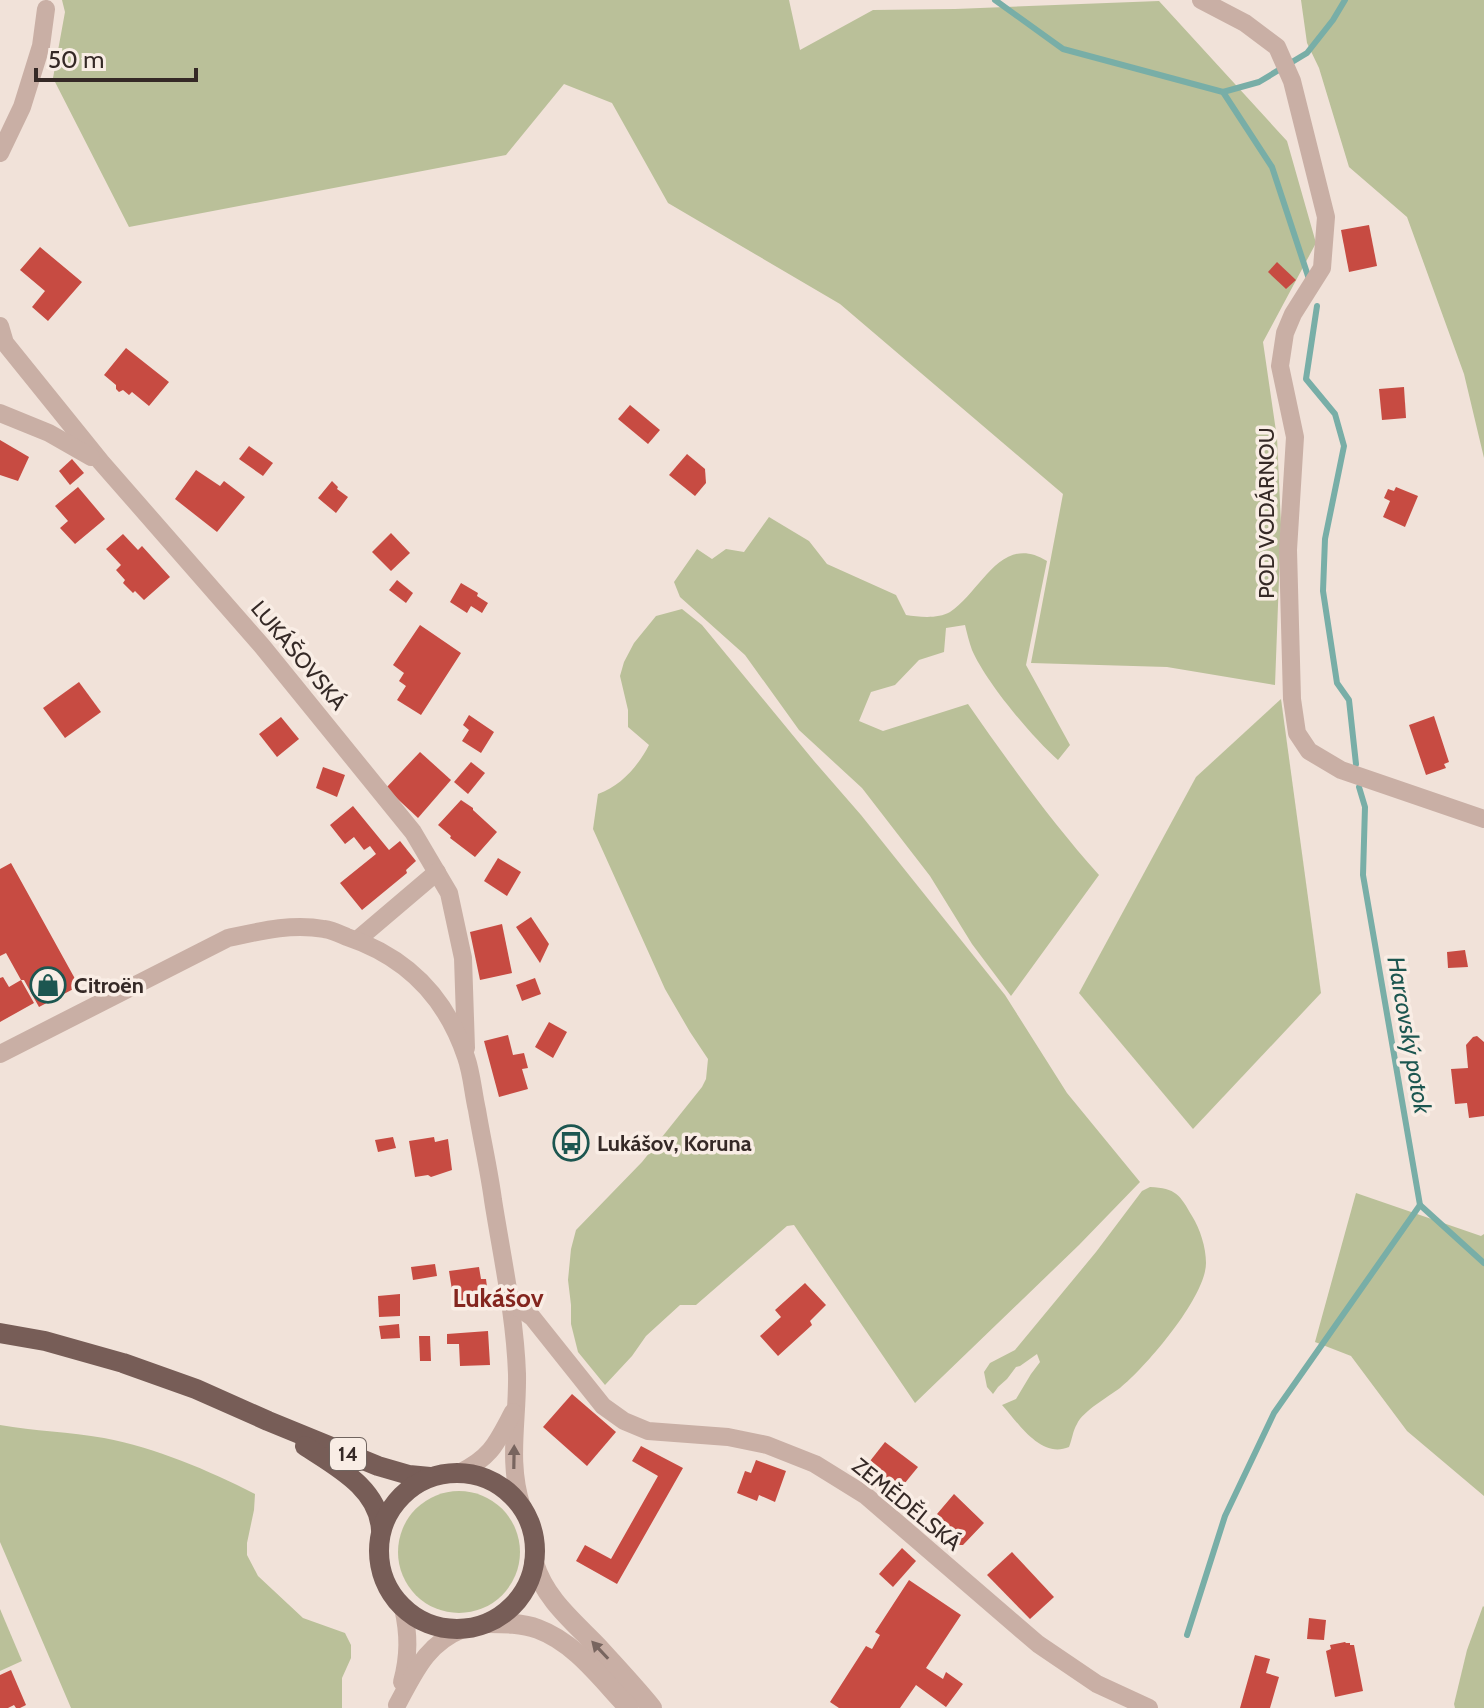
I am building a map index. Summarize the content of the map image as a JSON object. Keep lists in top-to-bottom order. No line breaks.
{"streets":{"main road":["14"],"street":["POD VODÁRNOU","LUKÁŠOVSKÁ","ZEMĚDĚLSKÁ"]},"districts":["Lukášov"],"water":["Harcovský potok"],"places":{"shop":["Citroën"],"bus stop":["Lukášov, Koruna"]},"scale_bar":"50 m"}
